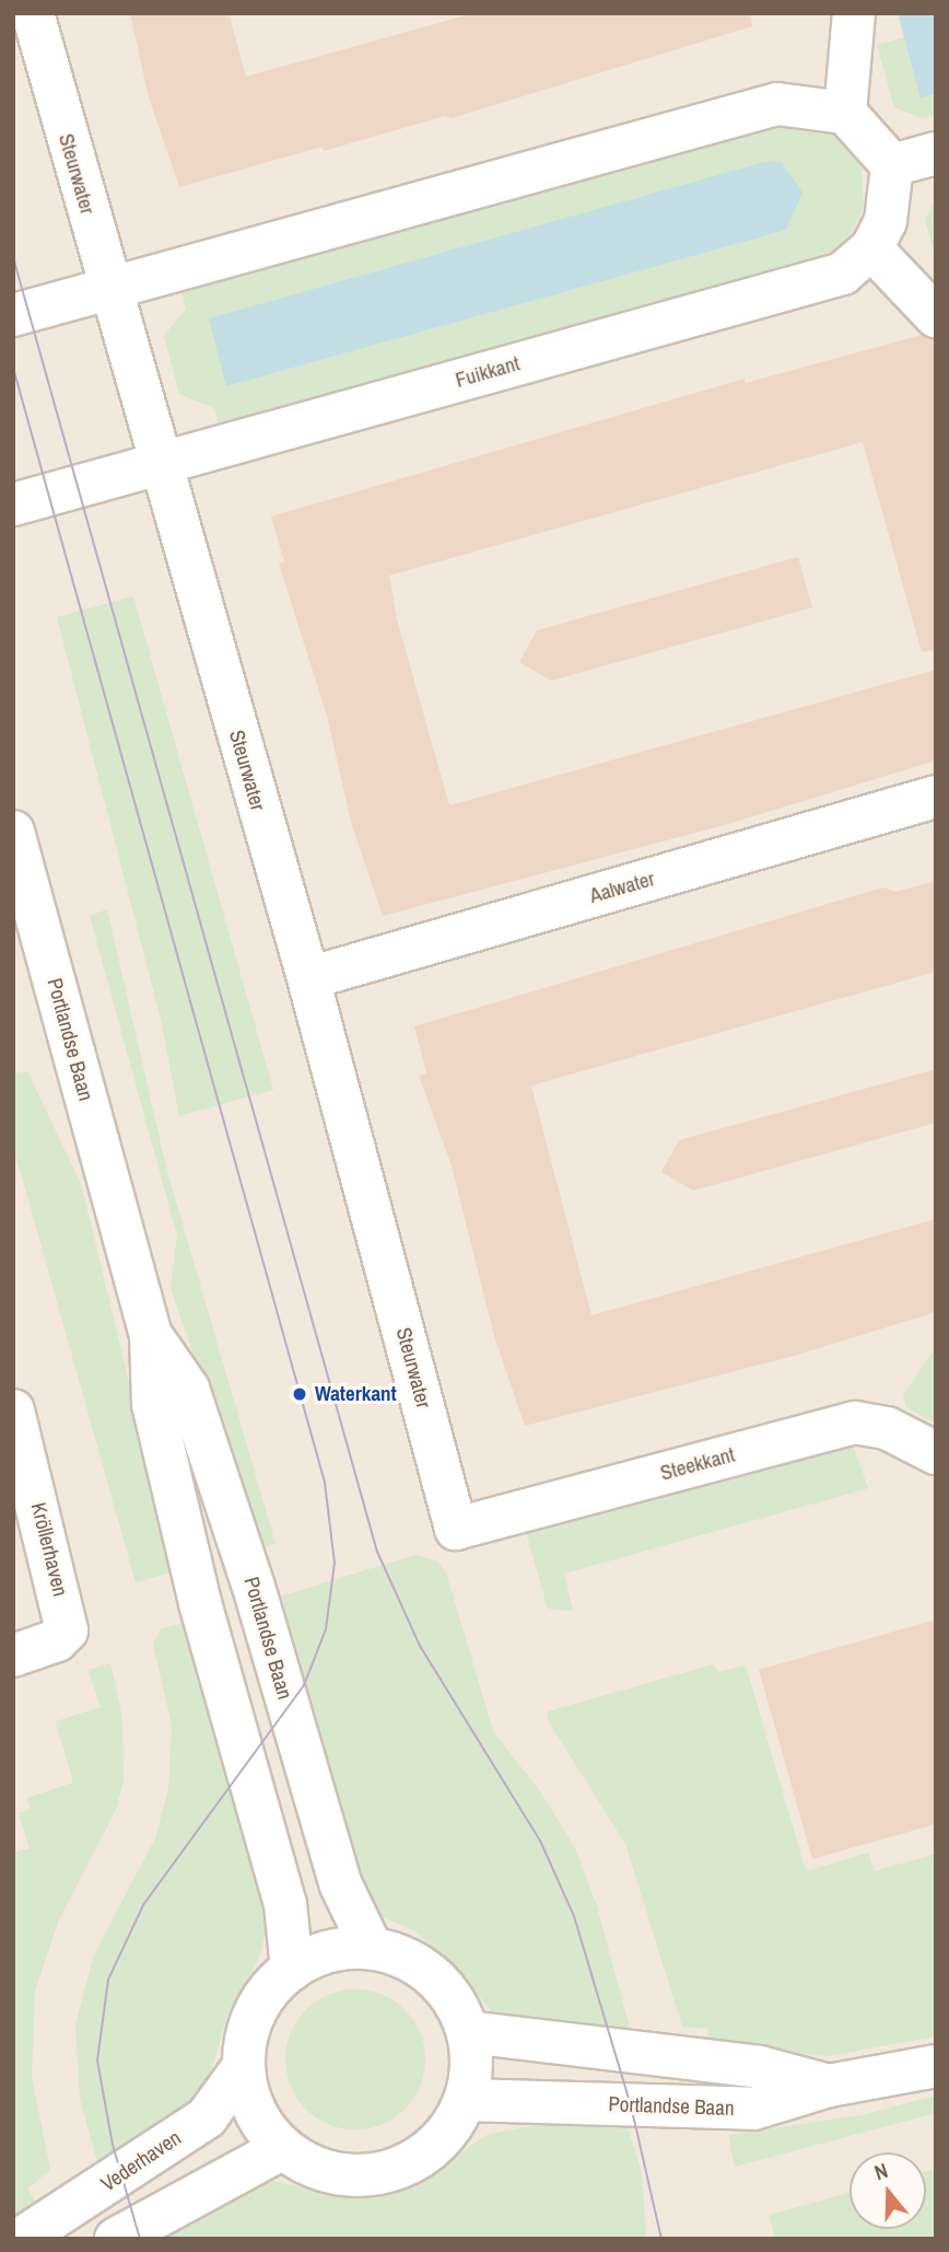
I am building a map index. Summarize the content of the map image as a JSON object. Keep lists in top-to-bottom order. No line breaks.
{"streets":{"street":["Steurwater","Fuikkant","Aalwater","Portlandse Baan","Steekkant","Kröllerhaven","Vederhaven"]},"crossings":[["Steurwater","Fuikkant"],["Steurwater","Aalwater"],["Steurwater","Steekkant"],["Portlandse Baan","Vederhaven"]],"places":["Waterkant"],"north":"top"}
